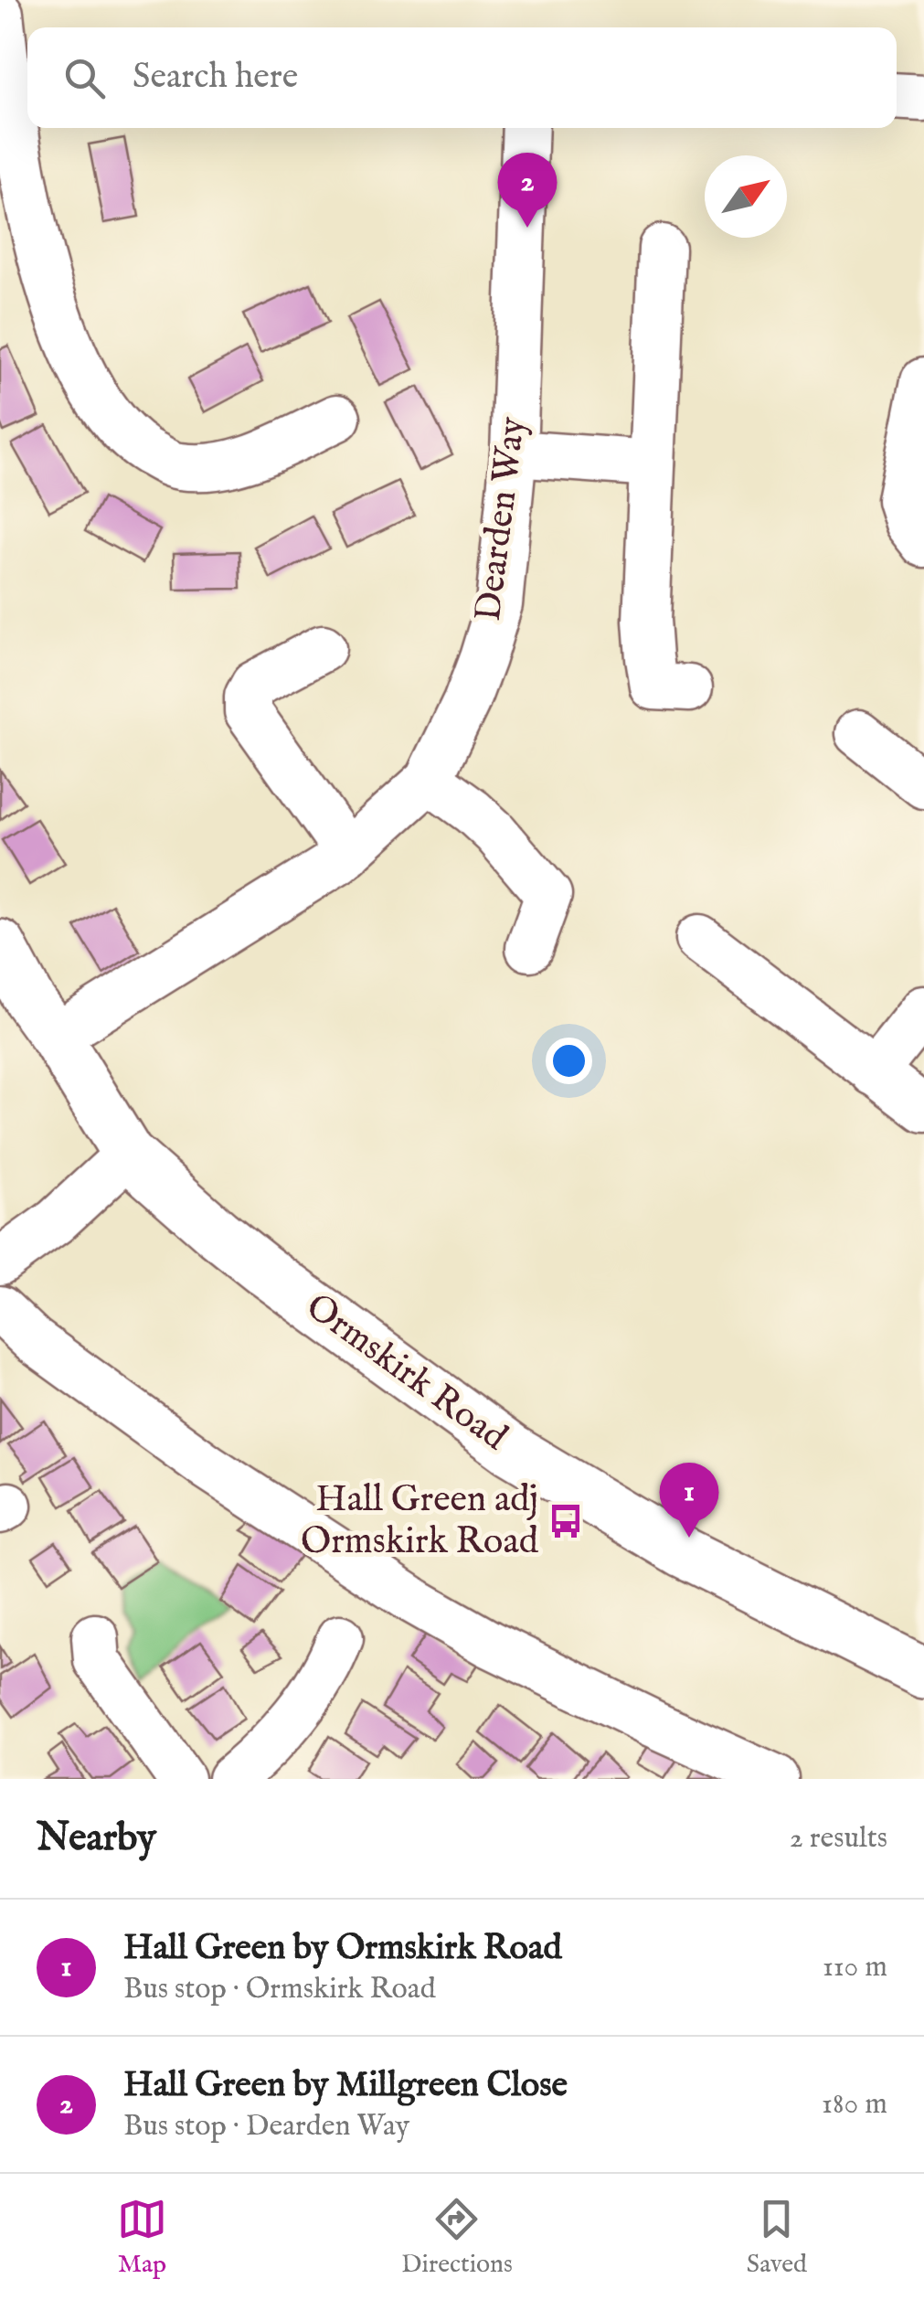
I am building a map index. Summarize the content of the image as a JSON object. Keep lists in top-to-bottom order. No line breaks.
{"streets":{"main road":["Ormskirk Road"],"street":["Dearden Way"]},"crossings":[["Dearden Way","Ormskirk Road"]],"places":{"bus stop":["Hall Green adj Ormskirk Road"]},"north":"top right","page":{"search":"Search here","pins":["2","1"],"heading":["Nearby","2 results"],"list":[{"mark":"1","name":"Hall Green by Ormskirk Road","note":"Bus stop · Ormskirk Road","value":"110 m"},{"mark":"2","name":"Hall Green by Millgreen Close","note":"Bus stop · Dearden Way","value":"180 m"}],"nav":["Map","Directions","Saved"]}}
